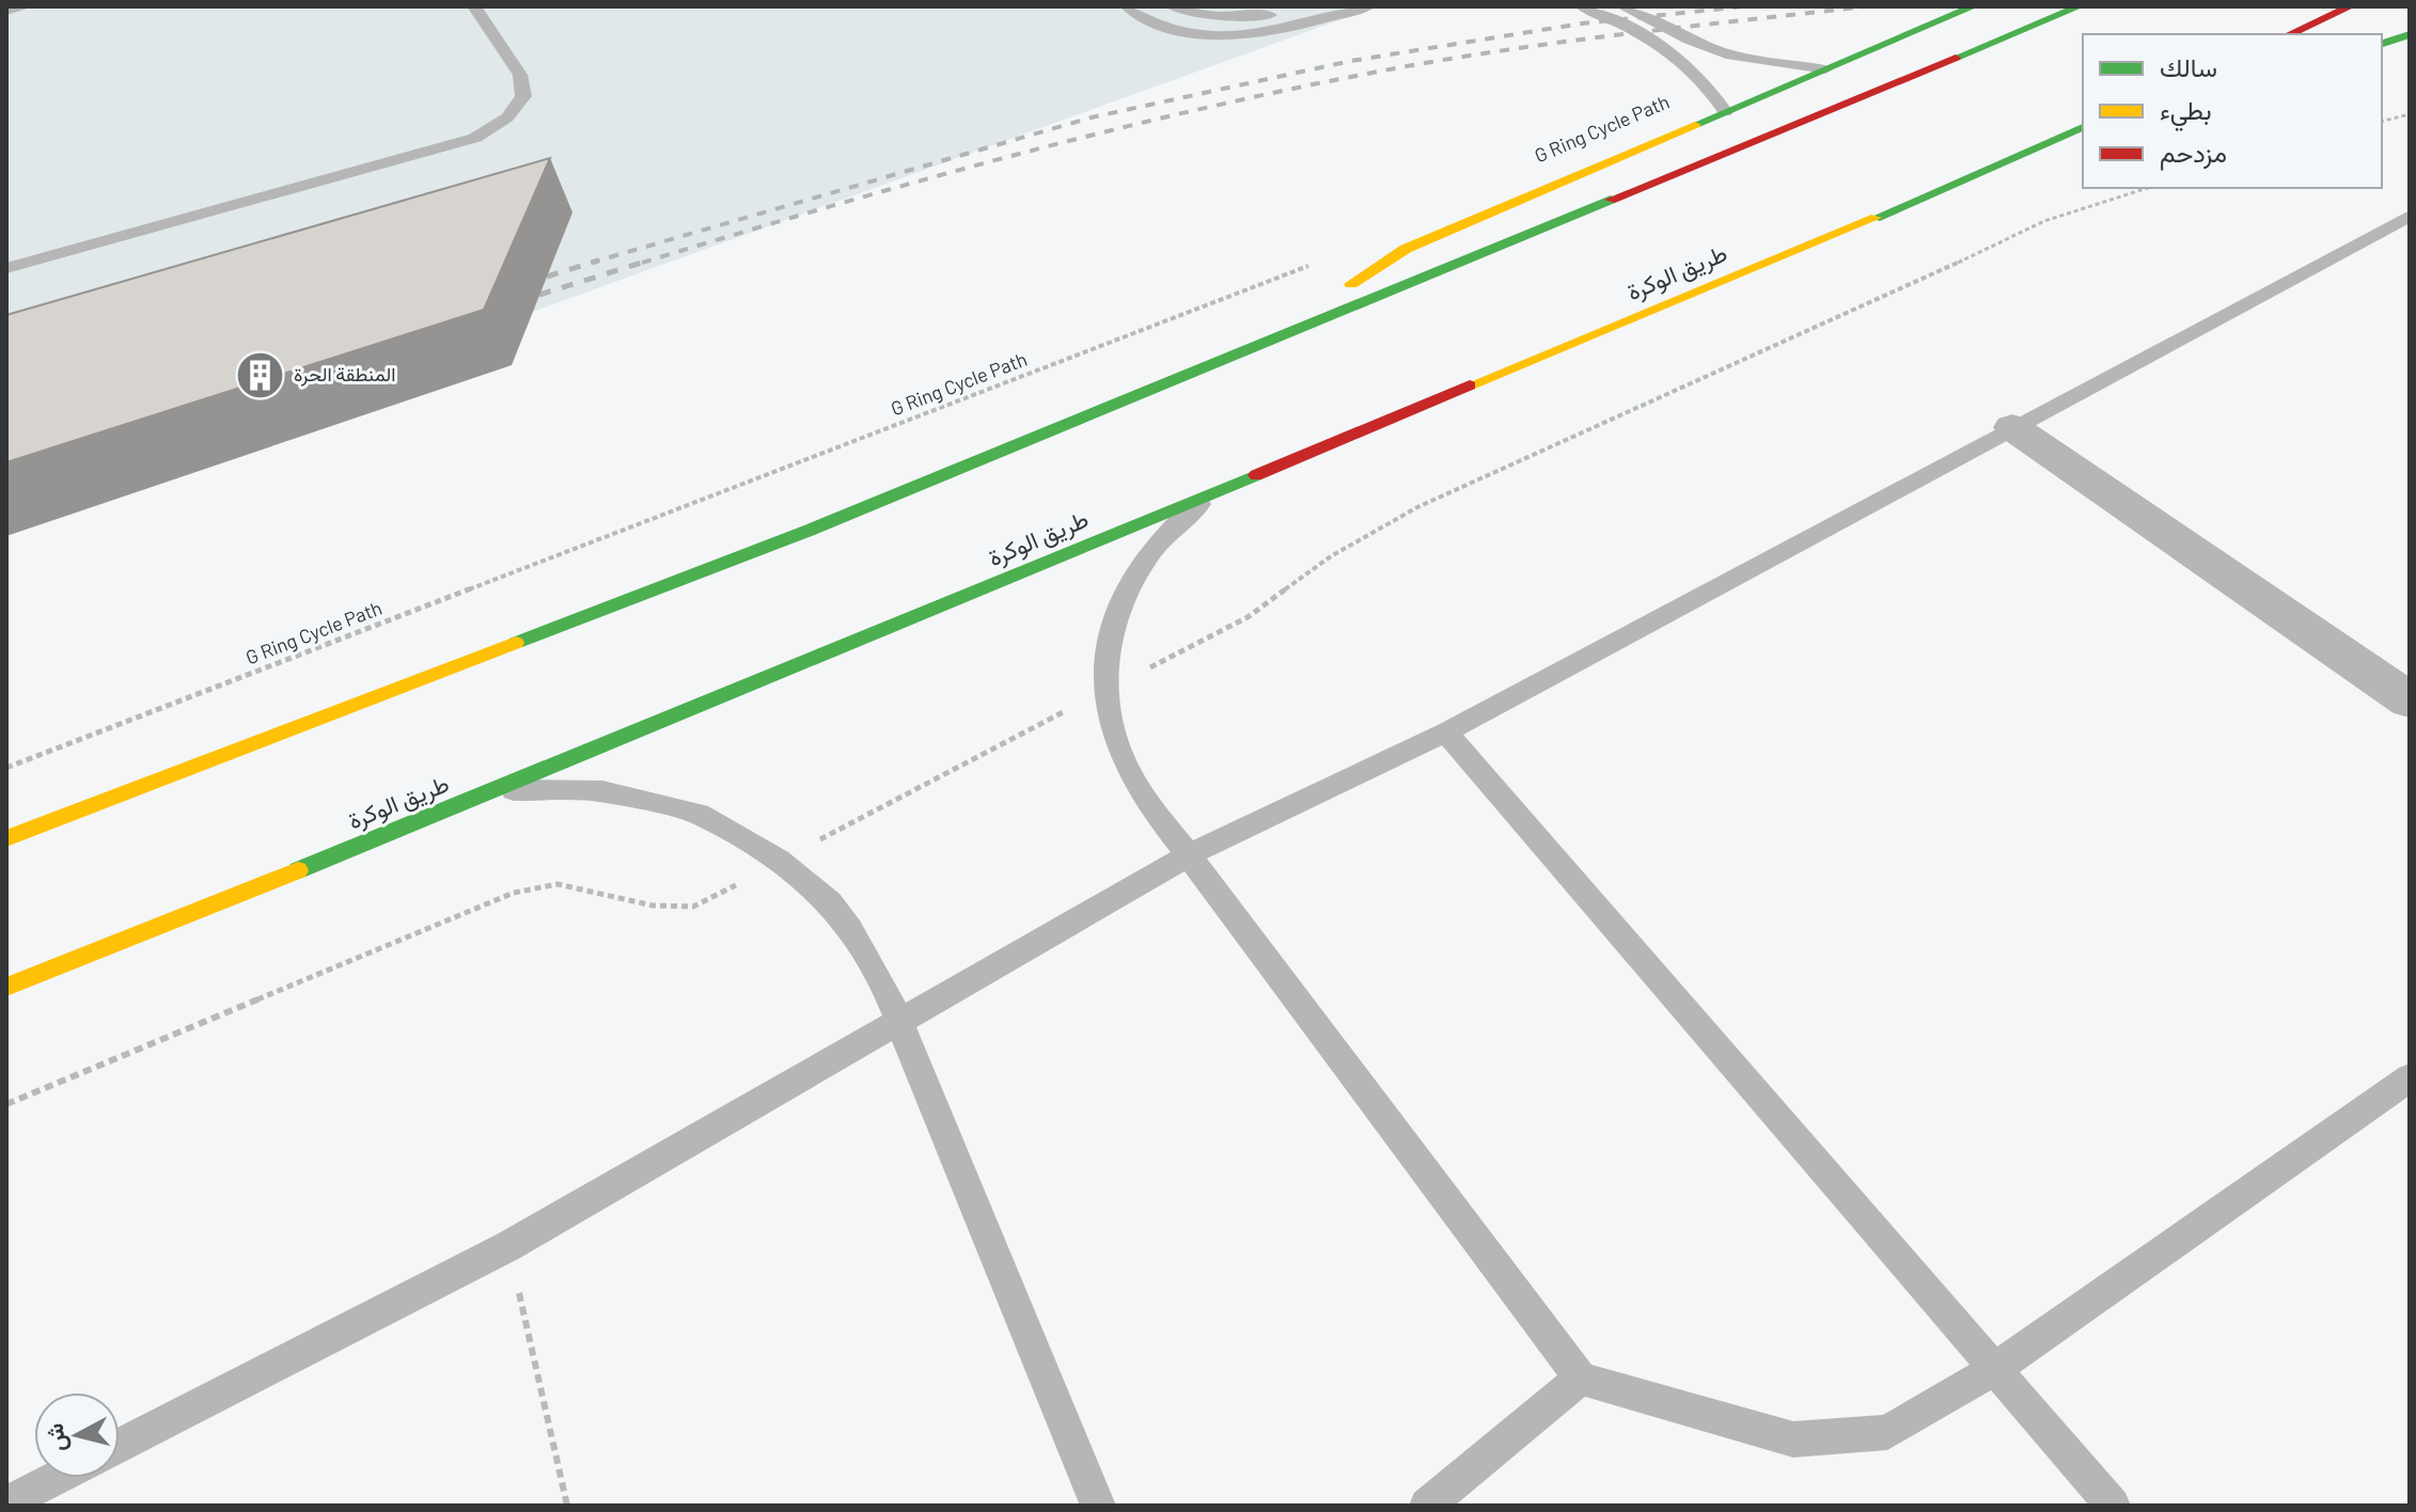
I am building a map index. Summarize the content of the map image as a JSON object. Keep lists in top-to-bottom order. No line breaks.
{"streets":{"highway":["طريق الوكرة"],"path":["G Ring Cycle Path"]},"places":{"building":["المنطقة الحرة"]},"legend":["سالك","بطيء","مزدحم"],"north":"left"}
